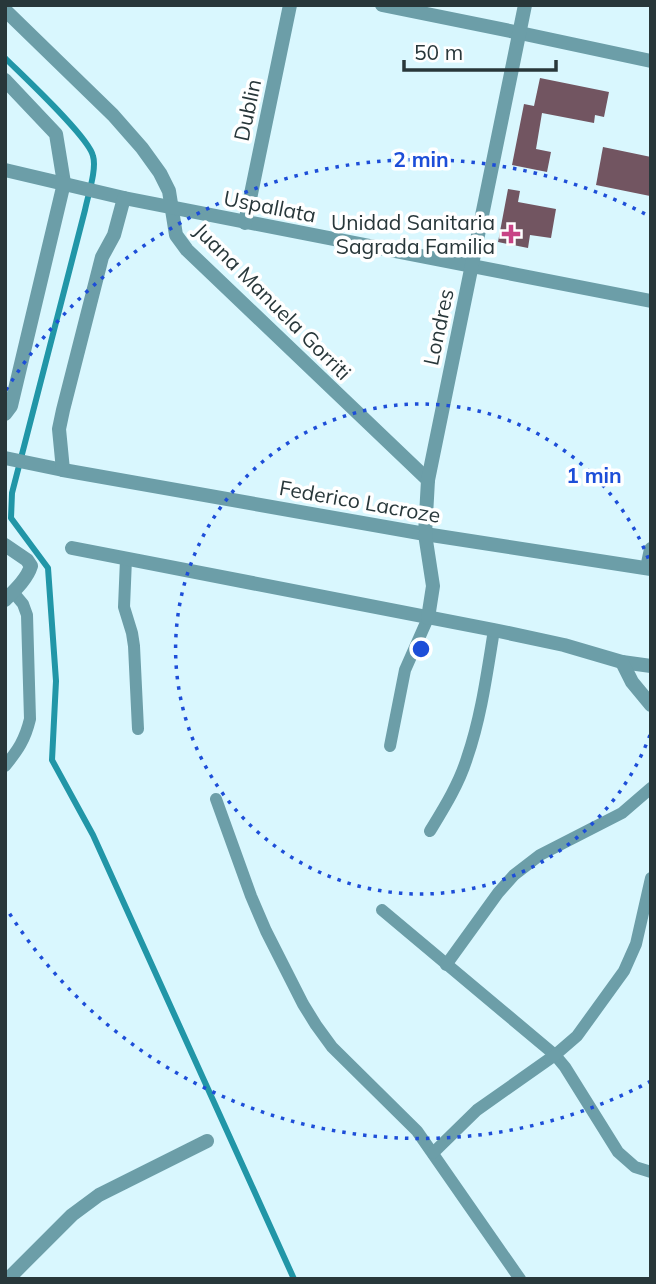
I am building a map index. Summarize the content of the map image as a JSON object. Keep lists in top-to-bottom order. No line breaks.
{"streets":{"street":["Dublin","Uspallata","Juana Manuela Gorriti","Londres","Federico Lacroze"]},"crossings":[["Dublin","Uspallata"],["Uspallata","Juana Manuela Gorriti"],["Uspallata","Londres"],["Juana Manuela Gorriti","Londres"],["Londres","Federico Lacroze"]],"places":{"health":["Unidad Sanitaria Sagrada Familia"]},"scale_bar":"50 m","rings":["2 min","1 min"]}
